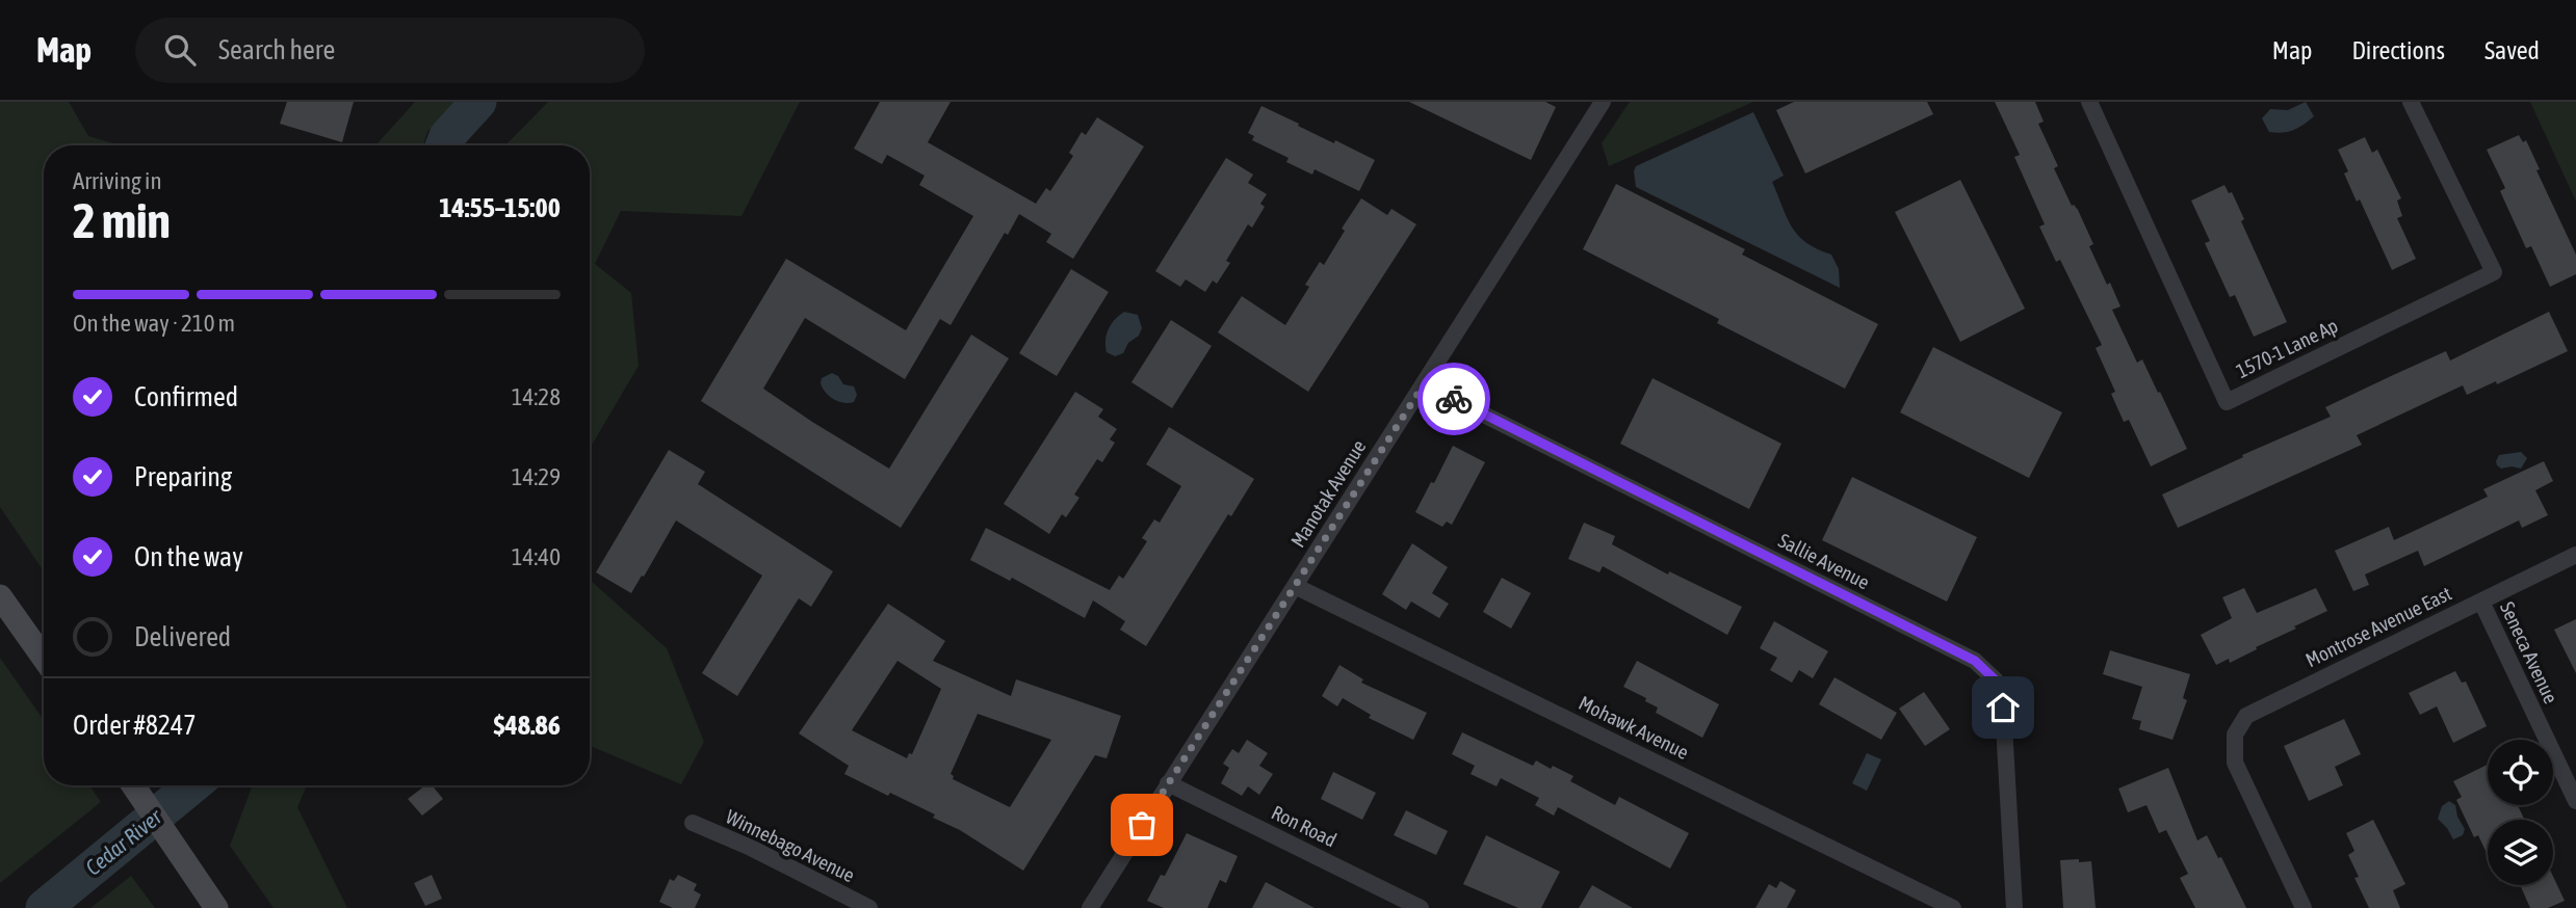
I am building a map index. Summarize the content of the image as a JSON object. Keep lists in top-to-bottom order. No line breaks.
{"streets":{"street":["1570-1 Lane Ap","Manotak Avenue","Sallie Avenue","Montrose Avenue East","Seneca Avenue","Mohawk Avenue","Ron Road","Winnebago Avenue"]},"crossings":[["Manotak Avenue","Sallie Avenue"],["Manotak Avenue","Mohawk Avenue"],["Manotak Avenue","Ron Road"],["Montrose Avenue East","Seneca Avenue"]],"water":["Cedar River"],"page":{"header":"Map","search":"Search here","nav":["Map","Directions","Saved"],"heading":["2 min","Arriving in","14:55–15:00"],"panel":["Order #8247","$48.86"],"bar":"On the way · 210 m","list":[["Confirmed","14:28"],["Preparing","14:29"],["On the way","14:40"],"Delivered"]}}
